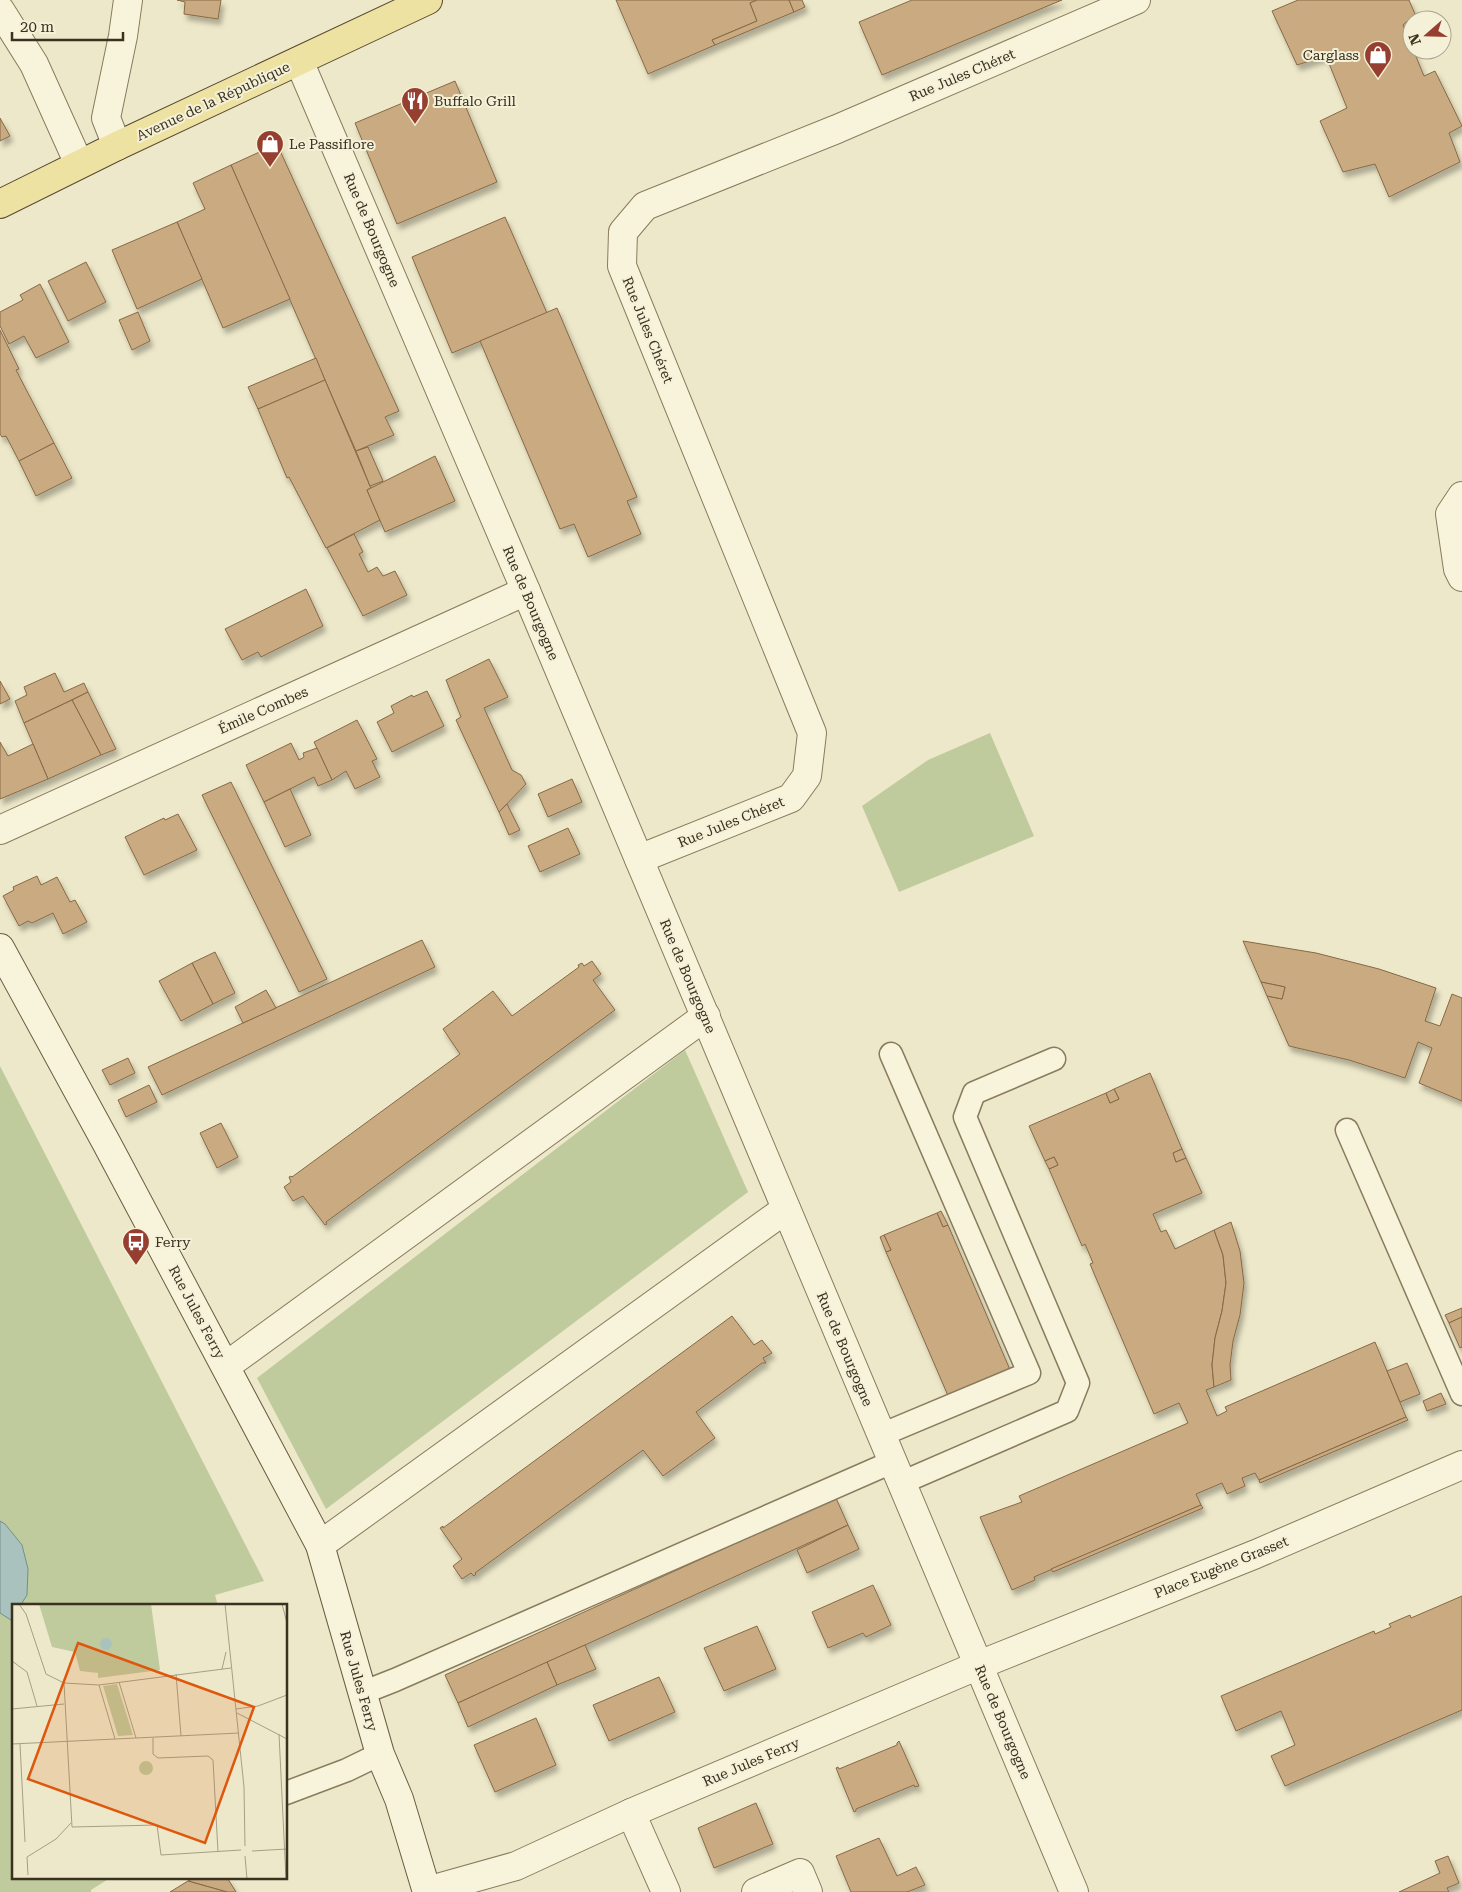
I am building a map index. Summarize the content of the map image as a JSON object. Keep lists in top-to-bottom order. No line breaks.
{"streets":{"main road":["Avenue de la République"],"street":["Rue Jules Chéret","Rue de Bourgogne","Émile Combes","Rue Jules Ferry","Place Eugène Grasset"]},"crossings":[["Rue Jules Chéret","Rue de Bourgogne"],["Avenue de la République","Rue de Bourgogne"],["Rue de Bourgogne","Émile Combes"],["Rue de Bourgogne","Rue Jules Ferry"],["Rue de Bourgogne","Place Eugène Grasset"],["Rue Jules Ferry","Place Eugène Grasset"]],"places":{"shop":["Carglass","Le Passiflore"],"restaurant":["Buffalo Grill"],"bus stop":["Ferry"]},"scale_bar":"20 m","north":"left"}
